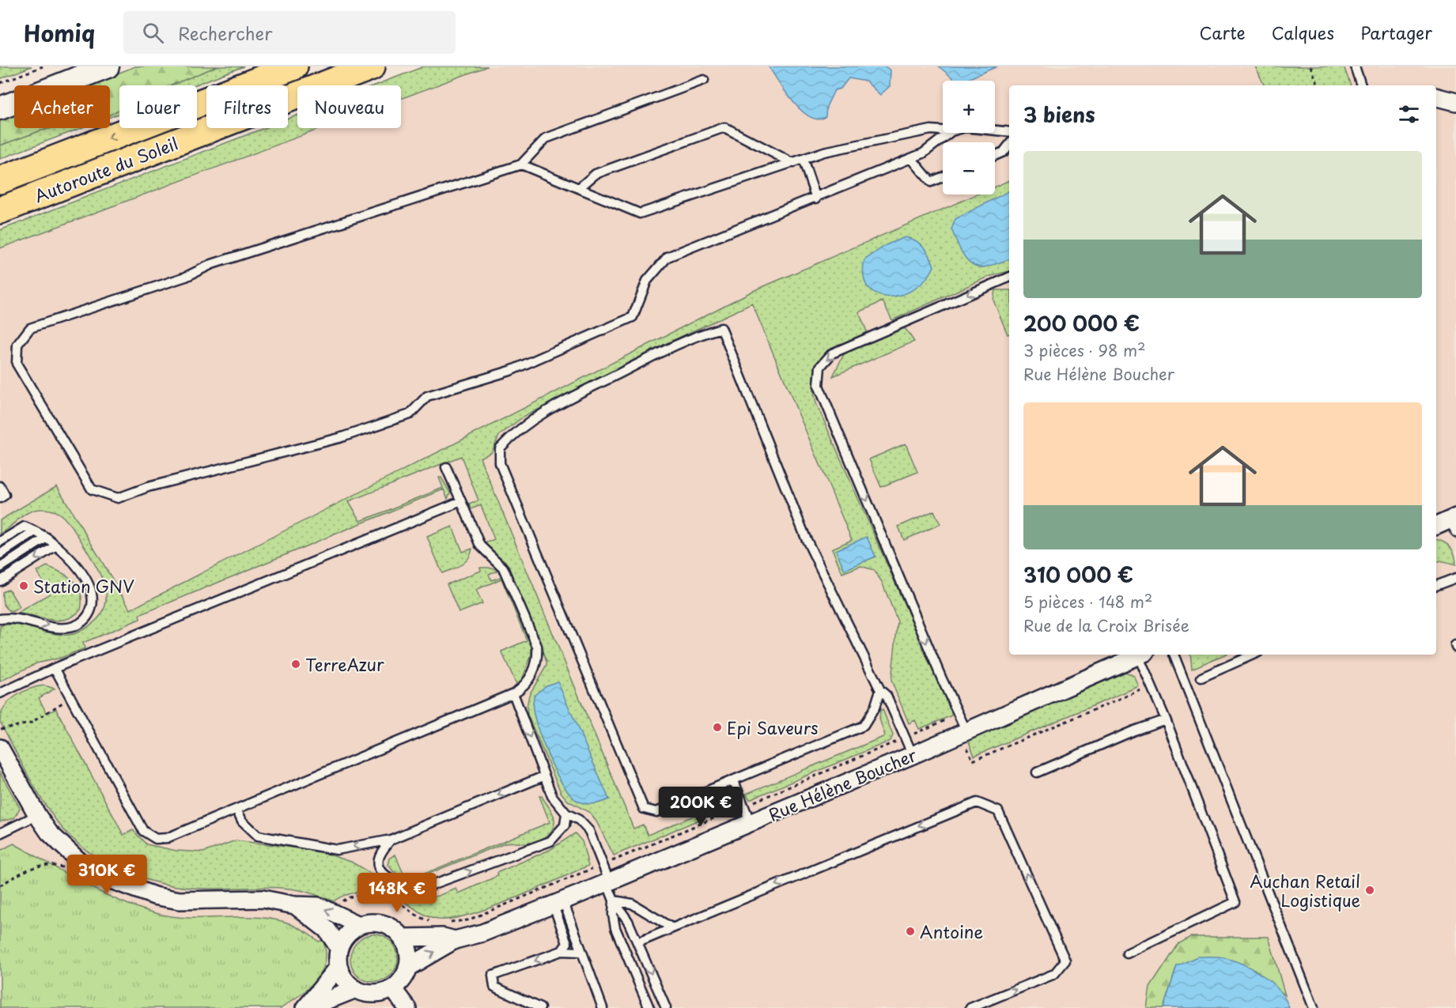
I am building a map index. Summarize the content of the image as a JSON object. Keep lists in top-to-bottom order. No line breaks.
{"streets":{"highway":["Autoroute du Soleil"],"street":["Rue Hélène Boucher"]},"places":["Station GNV","TerreAzur","Epi Saveurs","Auchan Retail Logistique","Antoine"],"page":{"header":"Homiq","search":"Rechercher","nav":["Carte","Calques","Partager"],"map_buttons":["+","−"],"chip":["Acheter","Louer","Filtres","Nouveau"],"heading":"3 biens","list":[{"name":"200 000 €","note":"3 pièces · 98 m² · Rue Hélène Boucher"},{"name":"310 000 €","note":"5 pièces · 148 m² · Rue de la Croix Brisée"}],"price":["200K €","310K €","148K €"]}}
